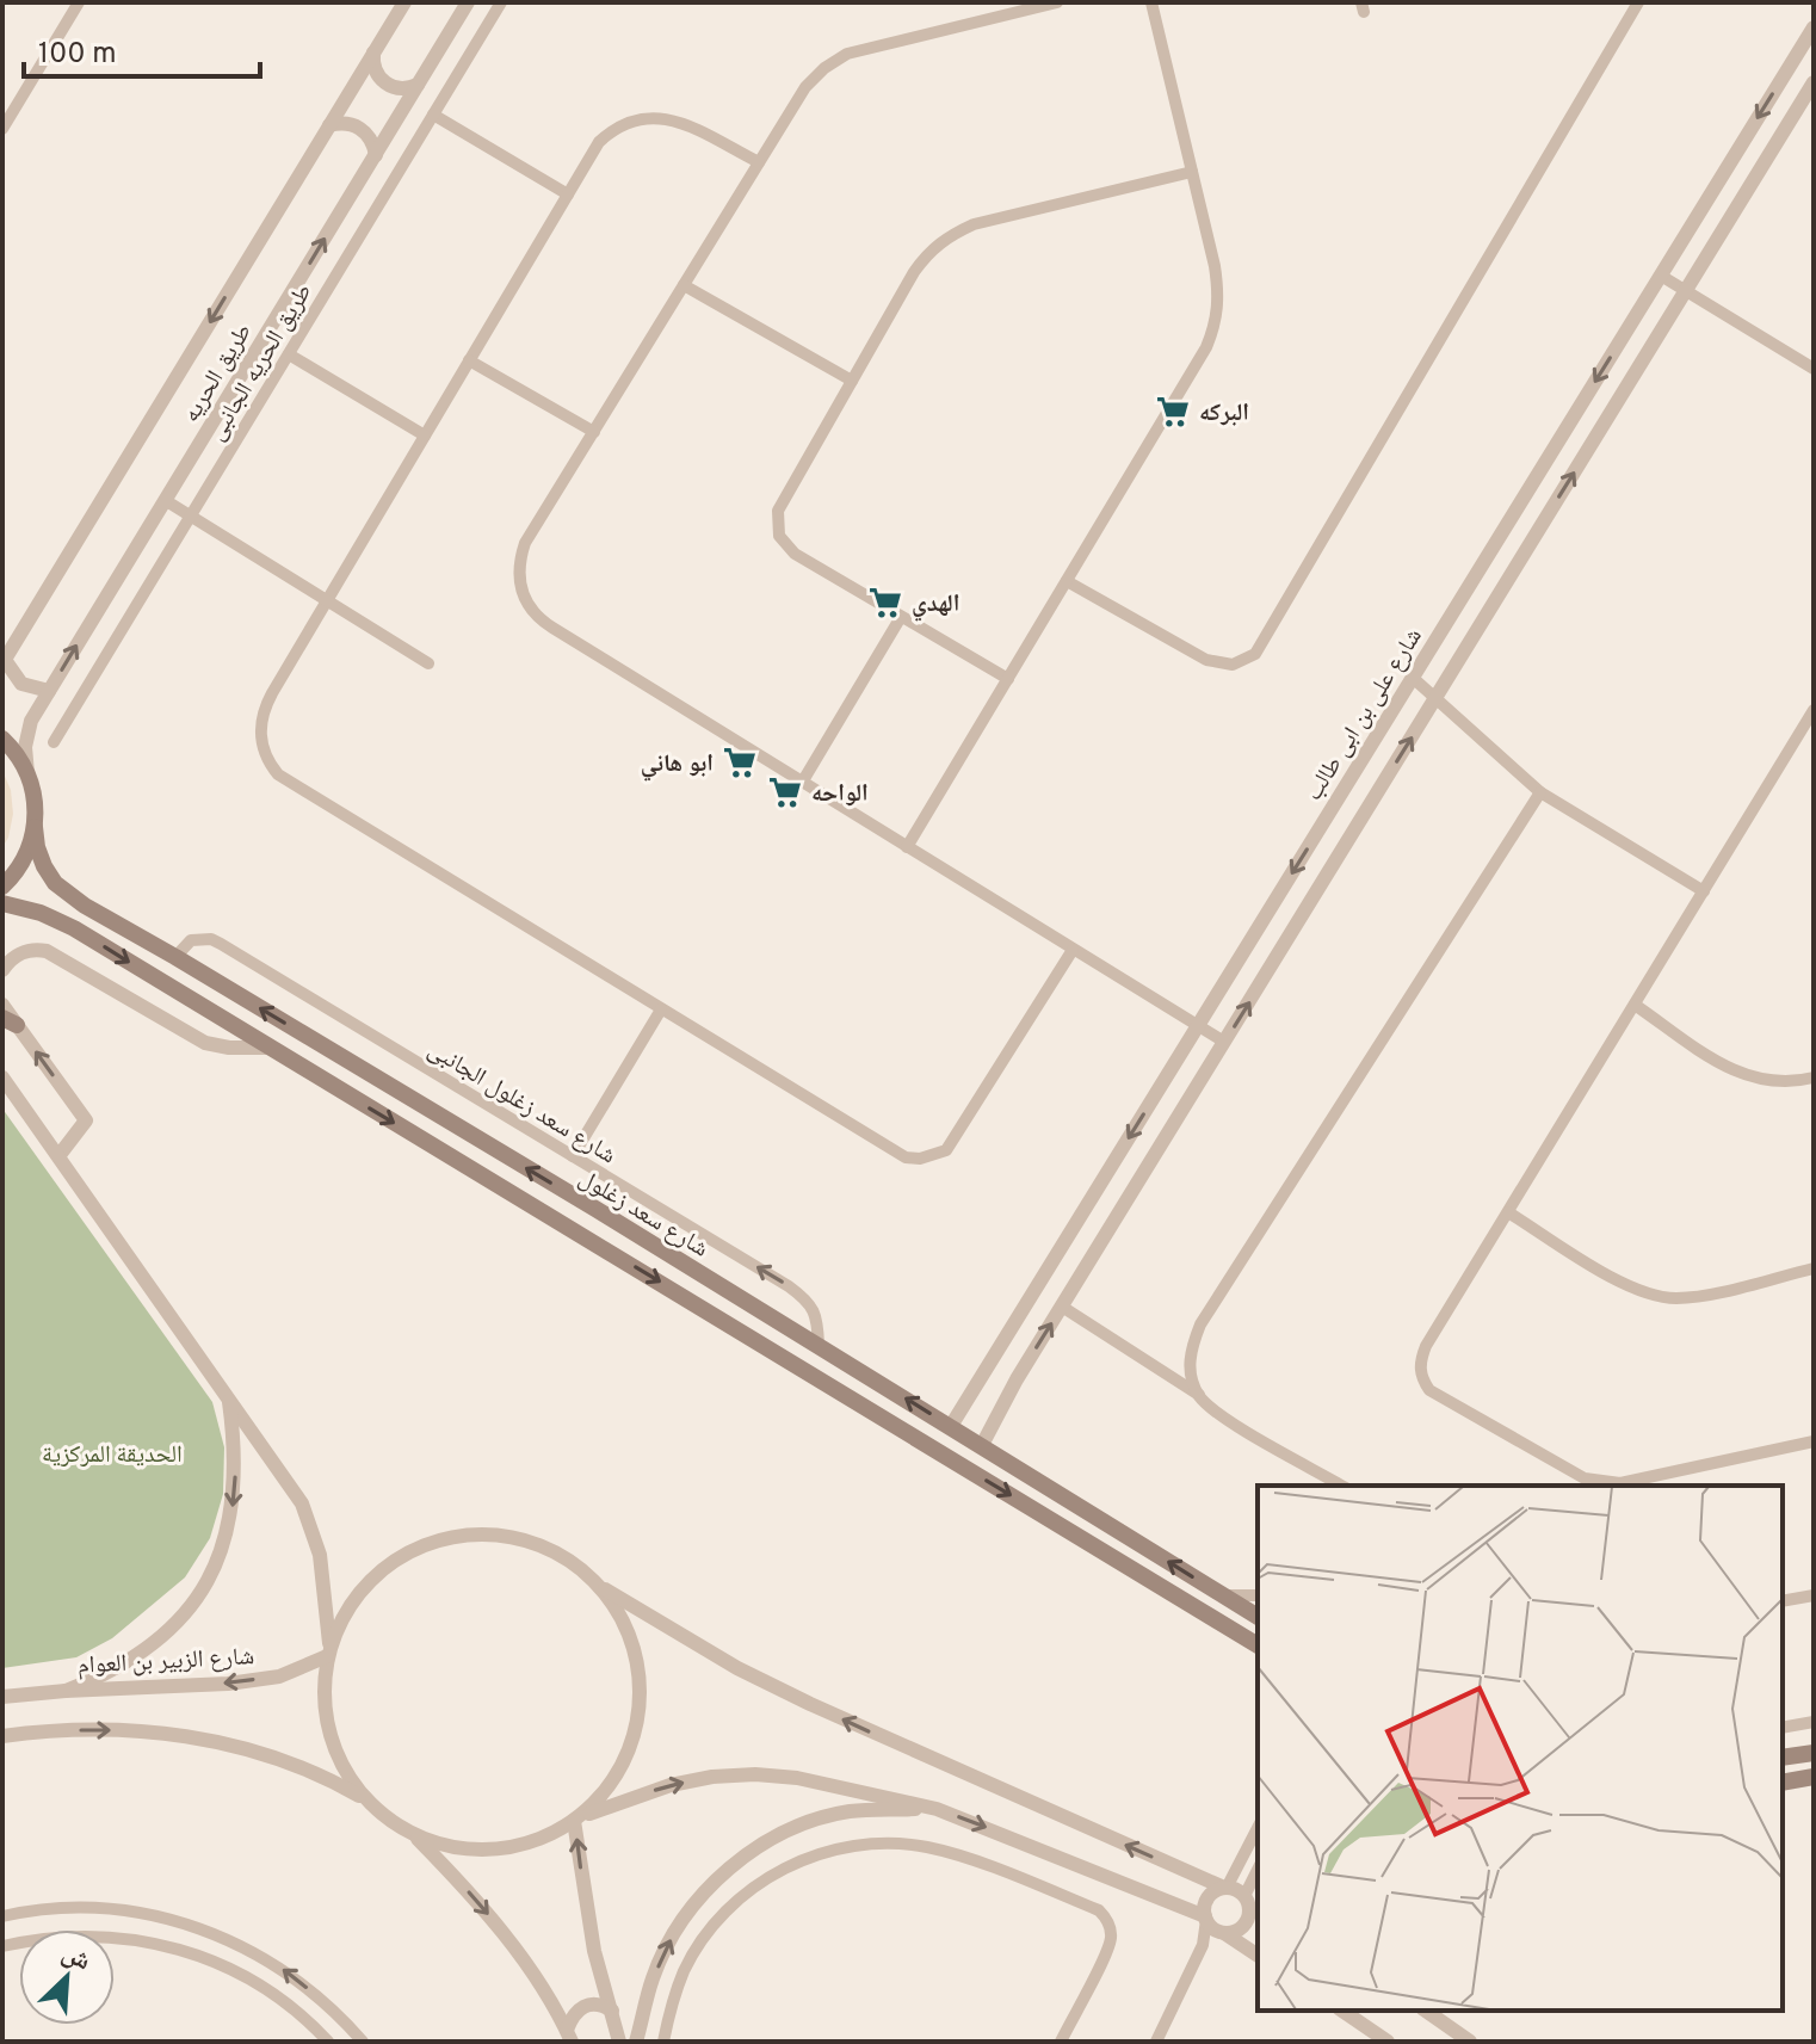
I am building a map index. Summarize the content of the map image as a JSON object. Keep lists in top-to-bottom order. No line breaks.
{"streets":{"main road":["شارع سعد زغلول"],"street":["طريق الحريه الجانبى","طريق الحريه","شارع على بن ابى طالب","شارع سعد زغلول الجانبى","شارع الزبير بن العوام"]},"crossings":[["طريق الحريه","شارع سعد زغلول"],["شارع على بن ابى طالب","شارع سعد زغلول"],["شارع سعد زغلول الجانبى","شارع سعد زغلول"]],"one_way":["شارع سعد زغلول الجانبى"],"parks":["الحديقة المركزية"],"places":{"supermarket":["البركه","الهدي","ابو هاني","الواحه"]},"scale_bar":"100 m","north":"top right"}
